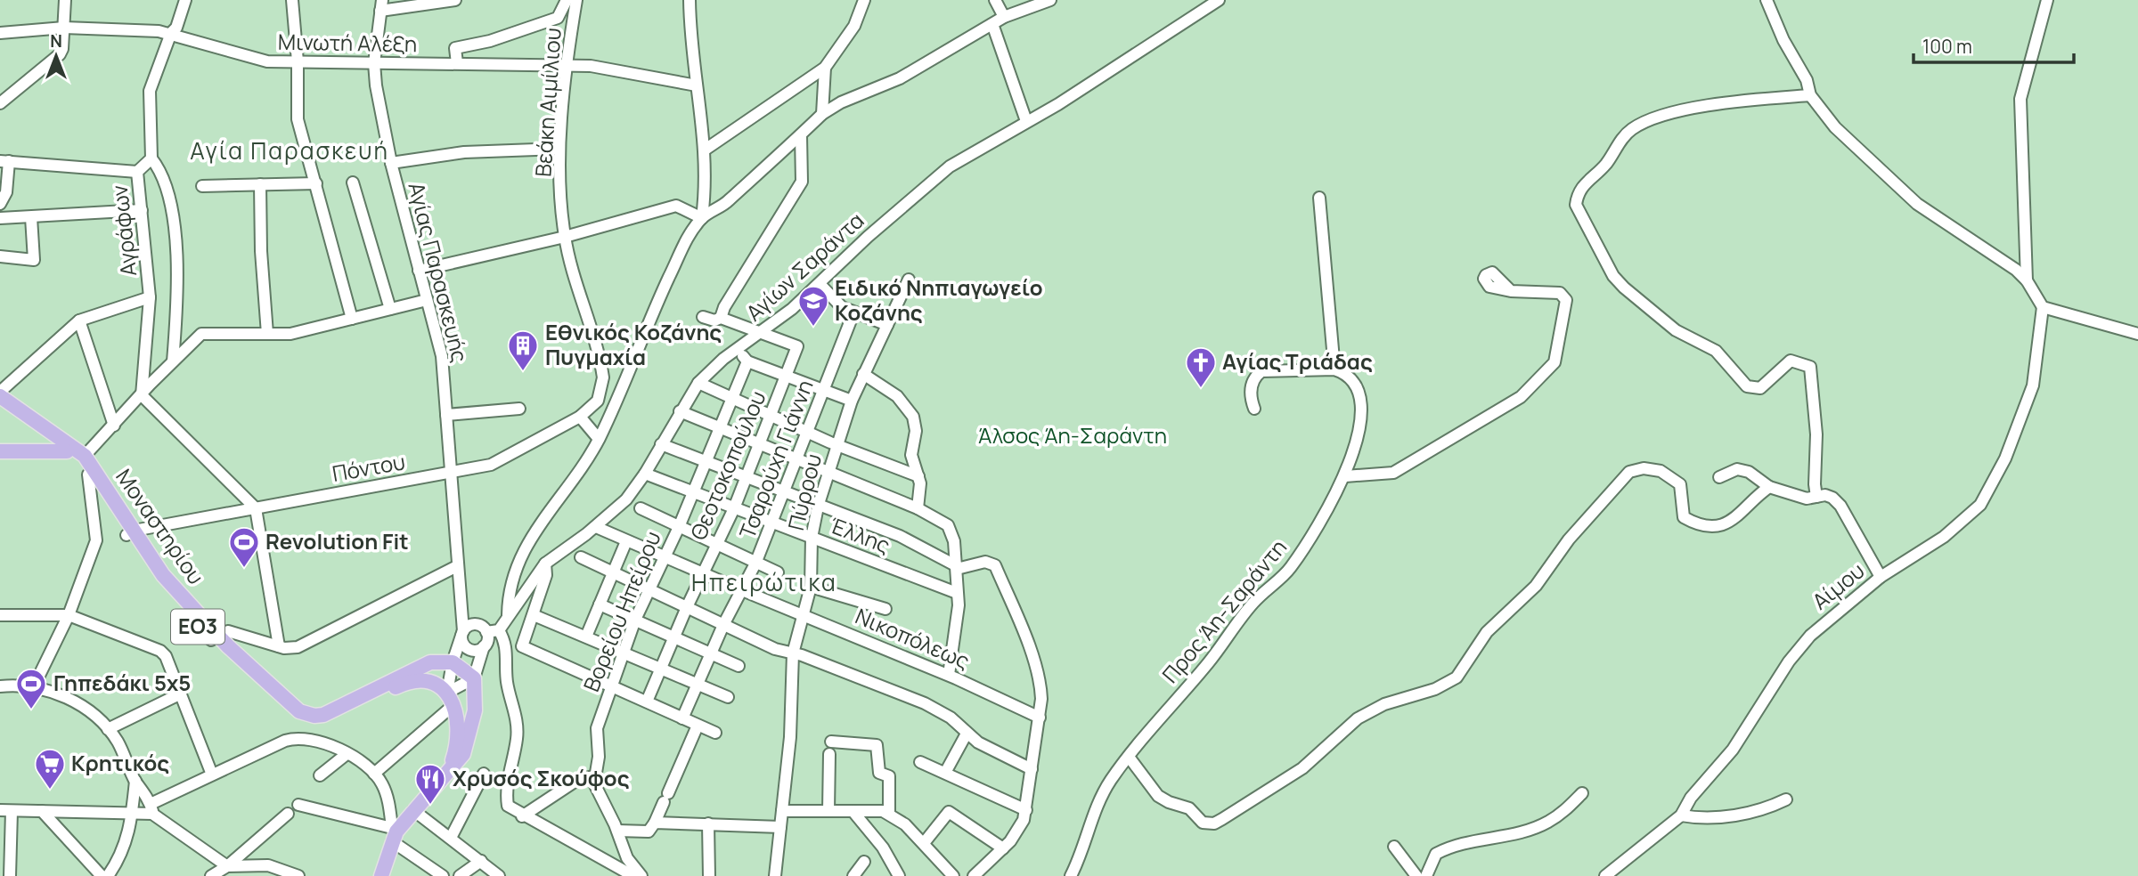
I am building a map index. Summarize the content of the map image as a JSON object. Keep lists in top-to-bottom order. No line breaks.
{"streets":{"main road":["Μοναστηρίου","ΕΟ3"],"street":["Μινωτή Αλέξη","Βεάκη Αιμίλιου","Αγράφων","Αγίων Σαράντα","Αγίας Παρασκευής","Τσαρούχη Γιάννη","Θεοτοκοπούλου","Πόντου","Πύρρου","Έλλης","Αίμου","Βορείου Ηπείρου","Προς Άη-Σαράντη","Νικοπόλεως"]},"crossings":[["Μινωτή Αλέξη","Βεάκη Αιμίλιου"],["Μινωτή Αλέξη","Αγράφων"],["Μινωτή Αλέξη","Αγίας Παρασκευής"],["Βεάκη Αιμίλιου","Πόντου"],["Αγίων Σαράντα","Θεοτοκοπούλου"],["Αγίων Σαράντα","Έλλης"],["Αγίων Σαράντα","Νικοπόλεως"],["Αγίας Παρασκευής","Πόντου"],["Τσαρούχη Γιάννη","Έλλης"],["Τσαρούχη Γιάννη","Νικοπόλεως"],["Θεοτοκοπούλου","Έλλης"],["Θεοτοκοπούλου","Νικοπόλεως"],["Πόντου","Μοναστηρίου"],["Πύρρου","Έλλης"],["Πύρρου","Νικοπόλεως"],["Έλλης","Βορείου Ηπείρου"],["Βορείου Ηπείρου","Νικοπόλεως"]],"districts":["Αγία Παρασκευή","Ηπειρώτικα"],"parks":["Άλσος Άη-Σαράντη"],"places":{"school or university":["Ειδικό Νηπιαγωγείο Κοζάνης"],"building":["Εθνικός Κοζάνης Πυγμαχία"],"church":["Αγίας Τριάδας"],"sports":["Revolution Fit","Γηπεδάκι 5x5"],"supermarket":["Κρητικός"],"restaurant":["Χρυσός Σκούφος"]},"scale_bar":"100 m","north":"top"}
